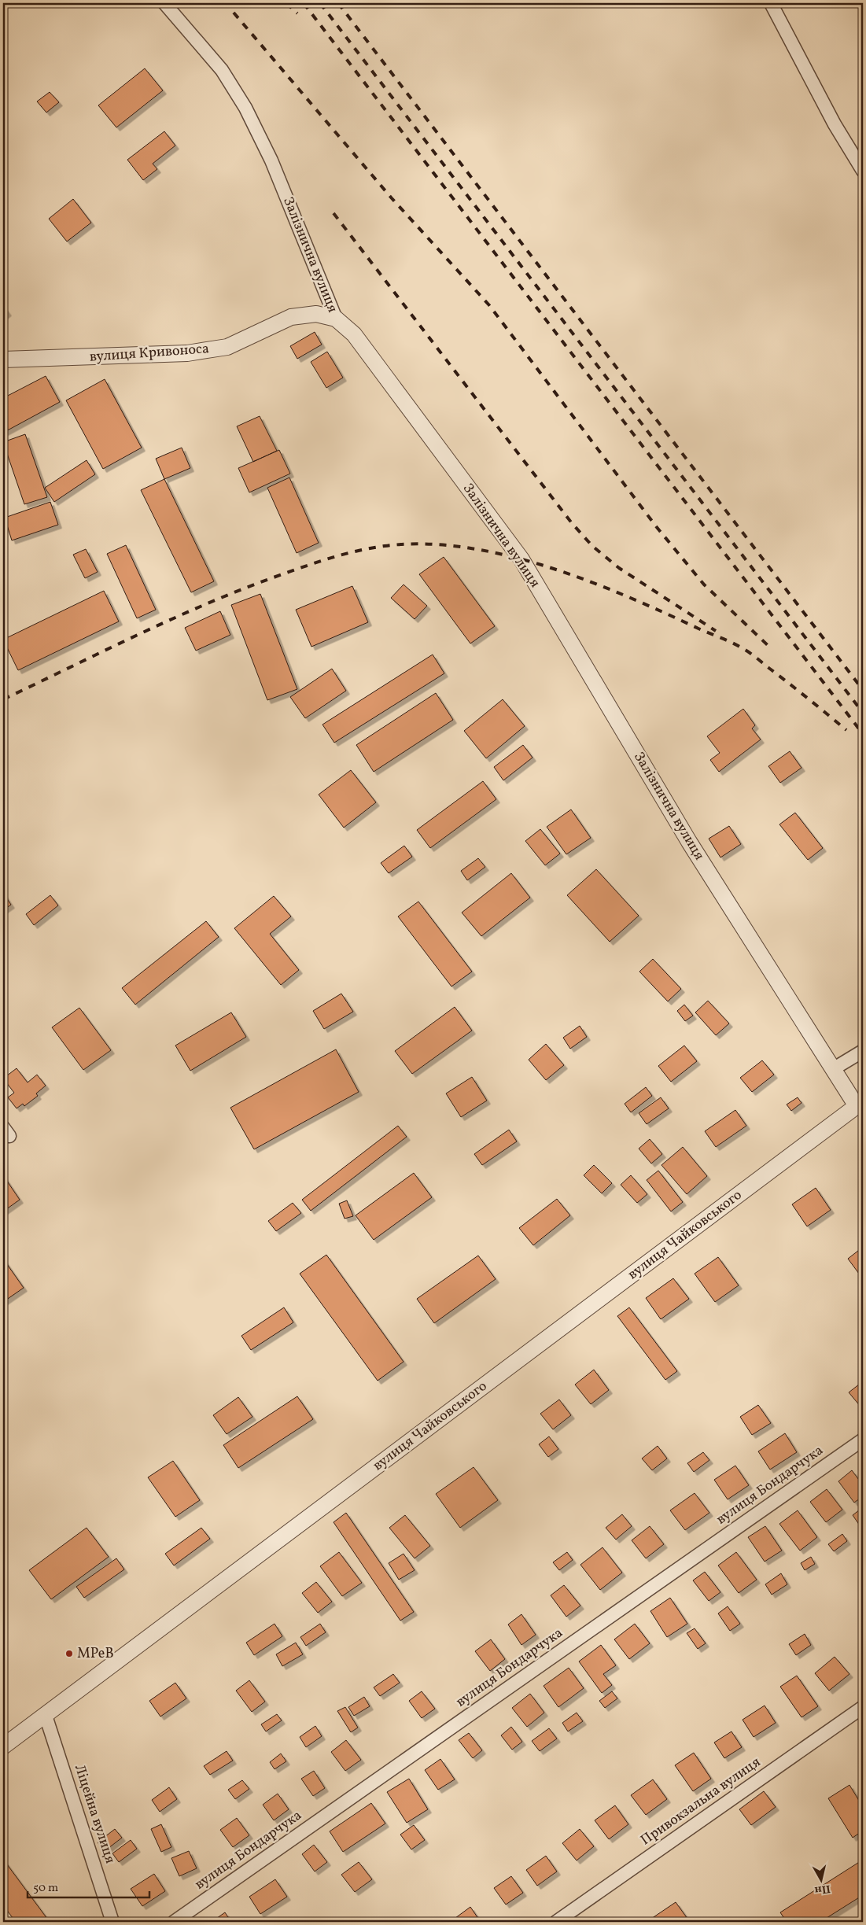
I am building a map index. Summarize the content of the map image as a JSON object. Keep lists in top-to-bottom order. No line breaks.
{"streets":{"street":["Залізнична вулиця","вулиця Кривоноса","вулиця Чайковського","вулиця Бондарчука","Привокзальна вулиця","Ліцейна вулиця"]},"crossings":[["Залізнична вулиця","вулиця Кривоноса"],["Залізнична вулиця","вулиця Чайковського"],["вулиця Чайковського","Ліцейна вулиця"]],"places":["МРеВ"],"scale_bar":"50 m","north":"bottom"}
